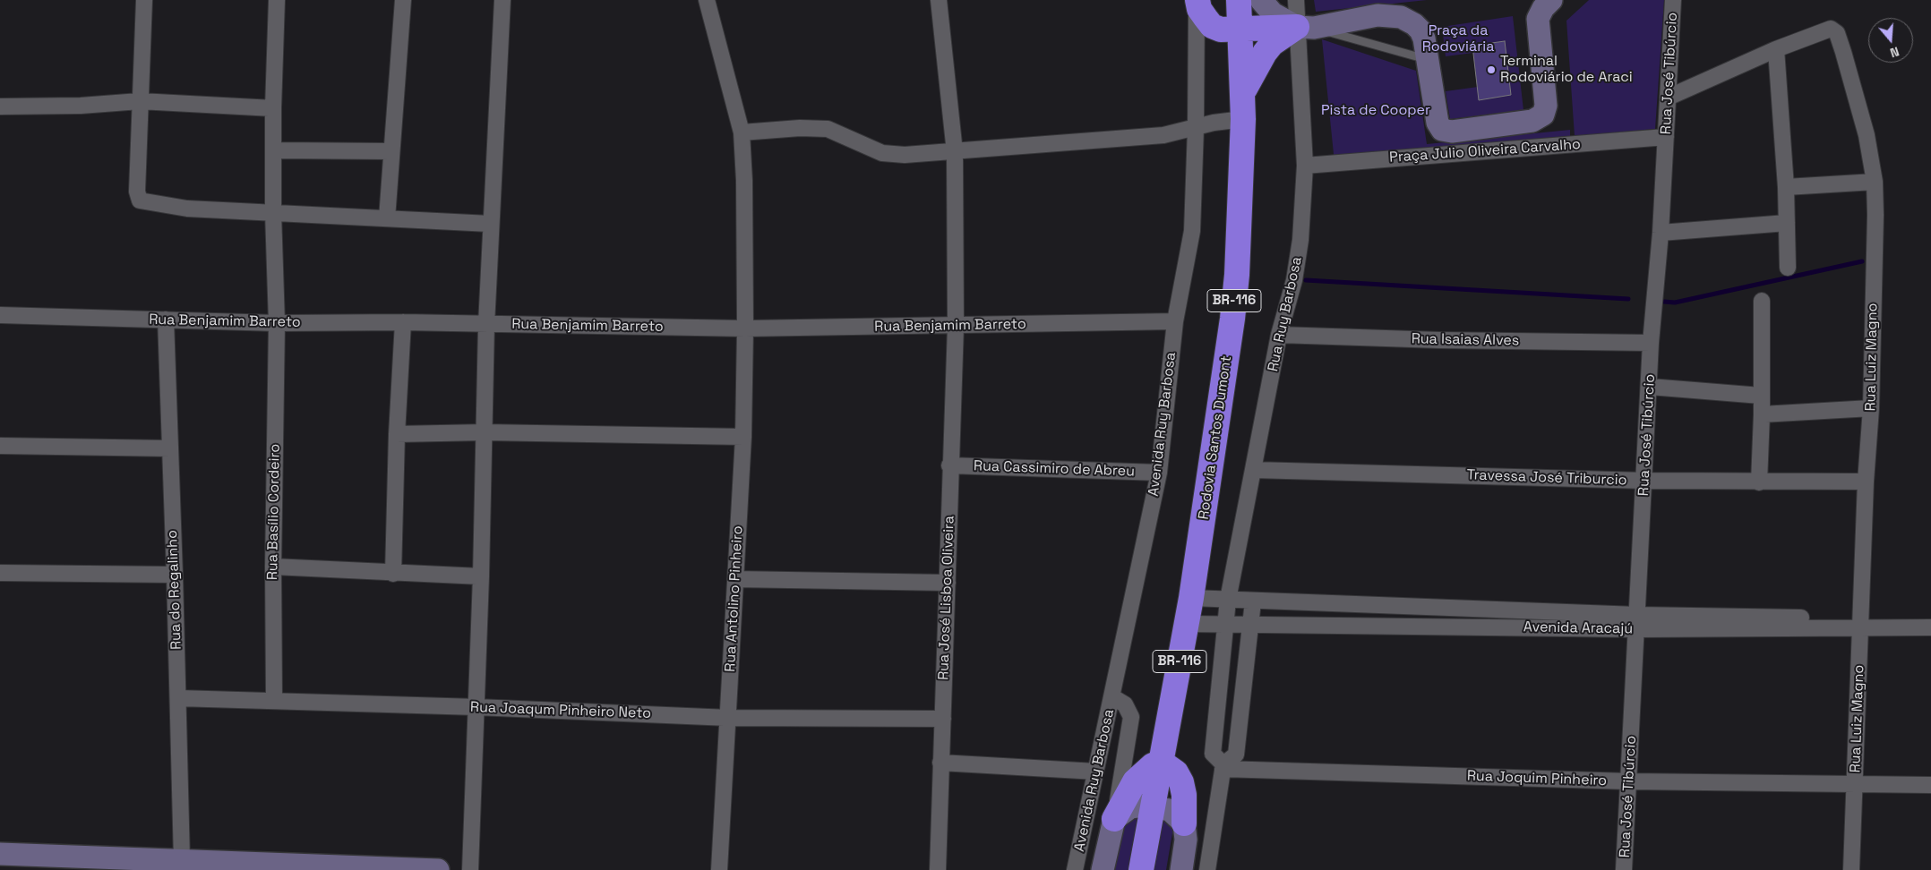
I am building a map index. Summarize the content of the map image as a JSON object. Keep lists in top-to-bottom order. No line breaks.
{"streets":{"highway":["BR-116","Rodovia Santos Dumont"],"main road":["Praça Julio Oliveira Carvalho"],"street":["Rua José Tibúrcio","Rua Ruy Barbosa","Rua Benjamim Barreto","Rua Isaias Alves","Rua Luiz Magno","Avenida Ruy Barbosa","Rua Cassimiro de Abreu","Travessa José Triburcio","Rua Basílio Cordeiro","Rua do Regalinho","Rua José Lisboa Oliveira","Rua Antolino Pinheiro","Avenida Aracajú","Rua Joaqum Pinheiro Neto","Rua Joquim Pinheiro"]},"crossings":[["Rua José Tibúrcio","Praça Julio Oliveira Carvalho"],["Rua José Tibúrcio","Rua Isaias Alves"],["Rua José Tibúrcio","Rua Luiz Magno"],["Rua José Tibúrcio","Travessa José Triburcio"],["Rua José Tibúrcio","Avenida Aracajú"],["Rua José Tibúrcio","Rua Joquim Pinheiro"],["Praça Julio Oliveira Carvalho","Rua Ruy Barbosa"],["Rua Ruy Barbosa","Rua Isaias Alves"],["Rua Ruy Barbosa","Travessa José Triburcio"],["Rua Ruy Barbosa","Avenida Aracajú"],["Rua Ruy Barbosa","Rua Joquim Pinheiro"],["Rua Benjamim Barreto","Avenida Ruy Barbosa"],["Rua Benjamim Barreto","Rua Basílio Cordeiro"],["Rua Benjamim Barreto","Rua do Regalinho"],["Rua Benjamim Barreto","Rua José Lisboa Oliveira"],["Rua Benjamim Barreto","Rua Antolino Pinheiro"],["Rua Luiz Magno","Travessa José Triburcio"],["Rua Luiz Magno","Avenida Aracajú"],["Rua Luiz Magno","Rua Joquim Pinheiro"],["Avenida Ruy Barbosa","Rua Cassimiro de Abreu"],["Rodovia Santos Dumont","Avenida Aracajú"],["Rua Cassimiro de Abreu","Rua José Lisboa Oliveira"],["Rua Basílio Cordeiro","Rua Joaqum Pinheiro Neto"],["Rua do Regalinho","Rua Joaqum Pinheiro Neto"],["Rua José Lisboa Oliveira","Rua Joaqum Pinheiro Neto"],["Rua Antolino Pinheiro","Rua Joaqum Pinheiro Neto"]],"parks":["Praça da Rodoviária","Pista de Cooper"],"places":["Terminal Rodoviário de Araci"],"north":"bottom"}
